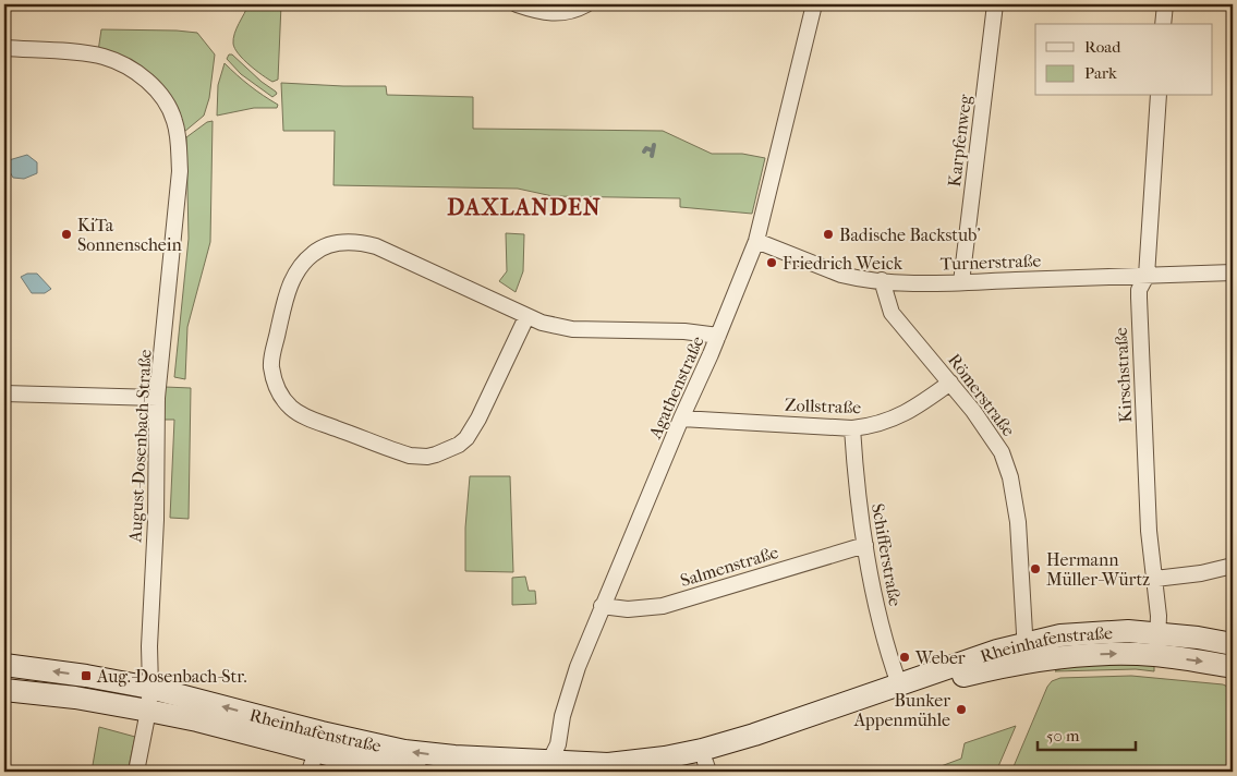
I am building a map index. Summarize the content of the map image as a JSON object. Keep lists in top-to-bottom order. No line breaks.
{"streets":{"main road":["Rheinhafenstraße"],"street":["Karpfenweg","Turnerstraße","Kirschstraße","Agathenstraße","Römerstraße","Zollstraße","August-Dosenbach-Straße","Schifferstraße","Salmenstraße"]},"crossings":[["Karpfenweg","Turnerstraße"],["Turnerstraße","Kirschstraße"],["Turnerstraße","Agathenstraße"],["Turnerstraße","Römerstraße"],["Kirschstraße","Rheinhafenstraße"],["Agathenstraße","Zollstraße"],["Agathenstraße","Salmenstraße"],["Agathenstraße","Rheinhafenstraße"],["Römerstraße","Zollstraße"],["Römerstraße","Rheinhafenstraße"],["Zollstraße","Schifferstraße"],["August-Dosenbach-Straße","Rheinhafenstraße"],["Schifferstraße","Salmenstraße"],["Schifferstraße","Rheinhafenstraße"]],"districts":["DAXLANDEN"],"places":{"other":["KiTa Sonnenschein","Badische Backstub'","Friedrich Weick","Hermann Müller-Würtz","Weber","Bunker Appenmühle"],"transit":["Aug.-Dosenbach-Str."]},"legend":["Road","Park"],"scale_bar":"50 m"}
